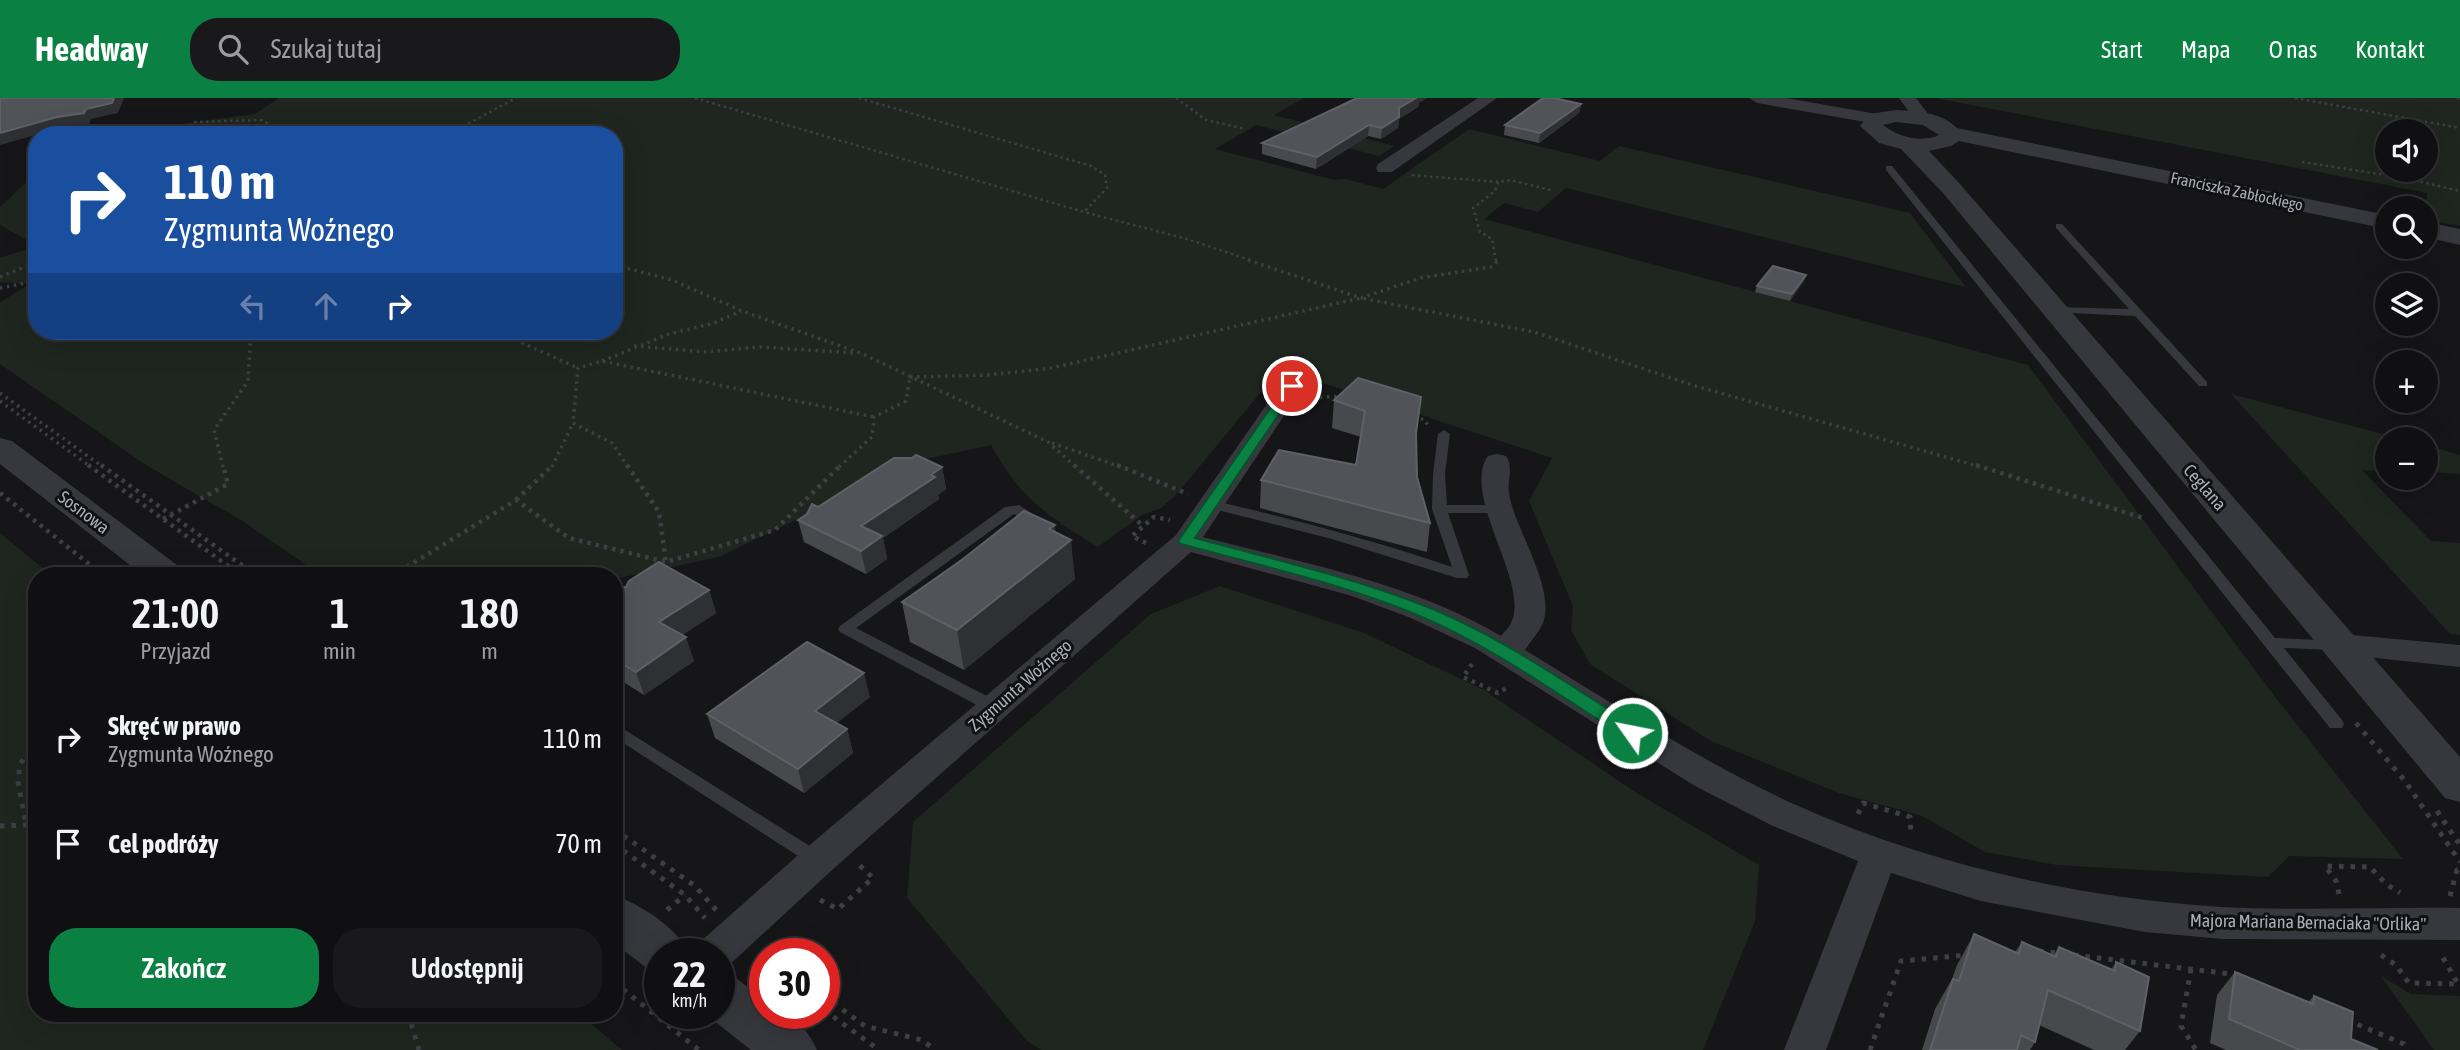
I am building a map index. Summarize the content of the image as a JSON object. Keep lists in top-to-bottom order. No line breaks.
{"streets":{"street":["Franciszka Zabłockiego","Ceglana","Sosnowa","Zygmunta Woźnego","Majora Mariana Bernaciaka \"Orlika\""]},"crossings":[["Franciszka Zabłockiego","Ceglana"],["Zygmunta Woźnego","Majora Mariana Bernaciaka \"Orlika\""]],"page":{"header":"Headway","search":"Szukaj tutaj","nav":["Start","Mapa","O nas","Kontakt"],"map_buttons":["+","−"],"turn":["110 m","Zygmunta Woźnego"],"eta":["21:00","Przyjazd","1","min","180","m"],"list":[{"name":"Skręć w prawo","note":"Zygmunta Woźnego","value":"110 m"},{"name":"Cel podróży","value":"70 m"}],"buttons":["Zakończ","Udostępnij"],"speed":"22 km/h","limit":"30"}}
